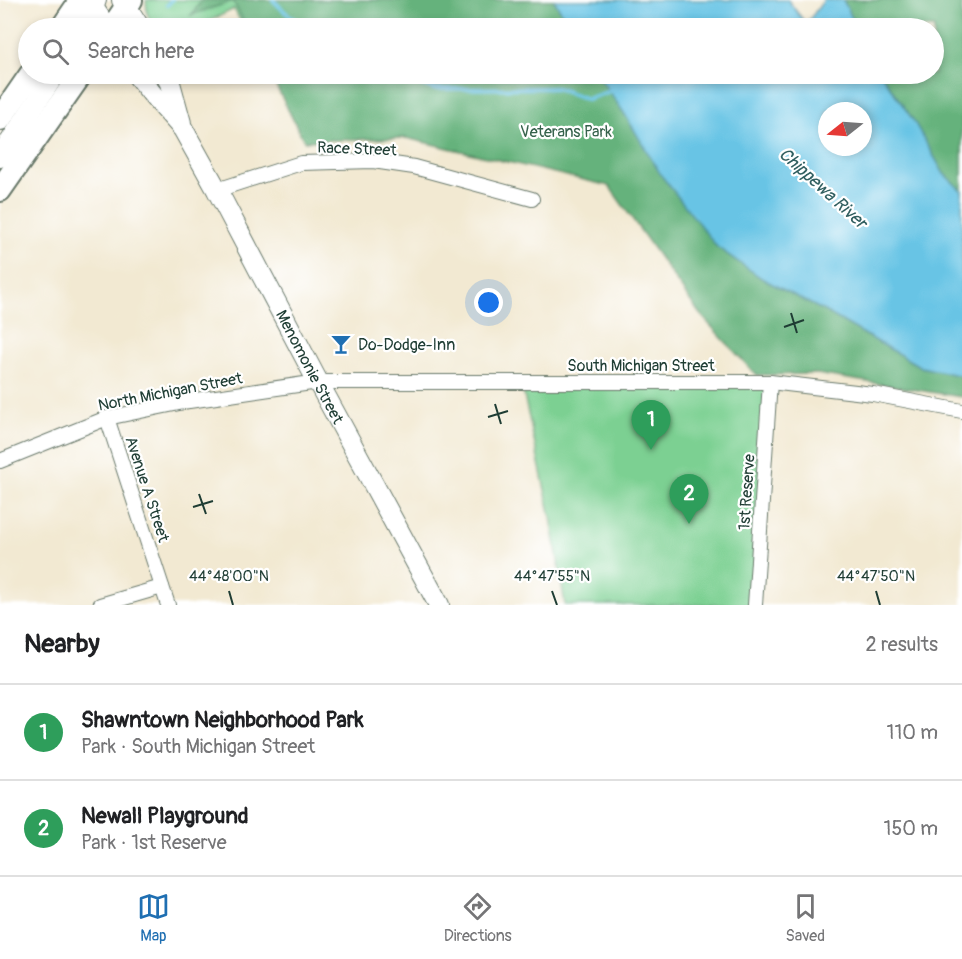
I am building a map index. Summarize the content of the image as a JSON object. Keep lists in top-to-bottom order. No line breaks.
{"streets":{"main road":["Menomonie Street"],"street":["Race Street","South Michigan Street","North Michigan Street","Avenue A Street","1st Reserve"]},"crossings":[["Race Street","Menomonie Street"],["South Michigan Street","Menomonie Street"],["South Michigan Street","North Michigan Street"],["South Michigan Street","1st Reserve"],["Menomonie Street","North Michigan Street"],["North Michigan Street","Avenue A Street"]],"water":["Chippewa River"],"parks":["Veterans Park"],"places":{"bar":["Do-Dodge-Inn"]},"north":"left","page":{"search":"Search here","pins":["1","2"],"heading":["Nearby","2 results"],"list":[{"mark":"1","name":"Shawntown Neighborhood Park","note":"Park · South Michigan Street","value":"110 m"},{"mark":"2","name":"Newall Playground","note":"Park · 1st Reserve","value":"150 m"}],"nav":["Map","Directions","Saved"]},"coordinates":["44°48'00\"N","44°47'55\"N","44°47'50\"N"]}
